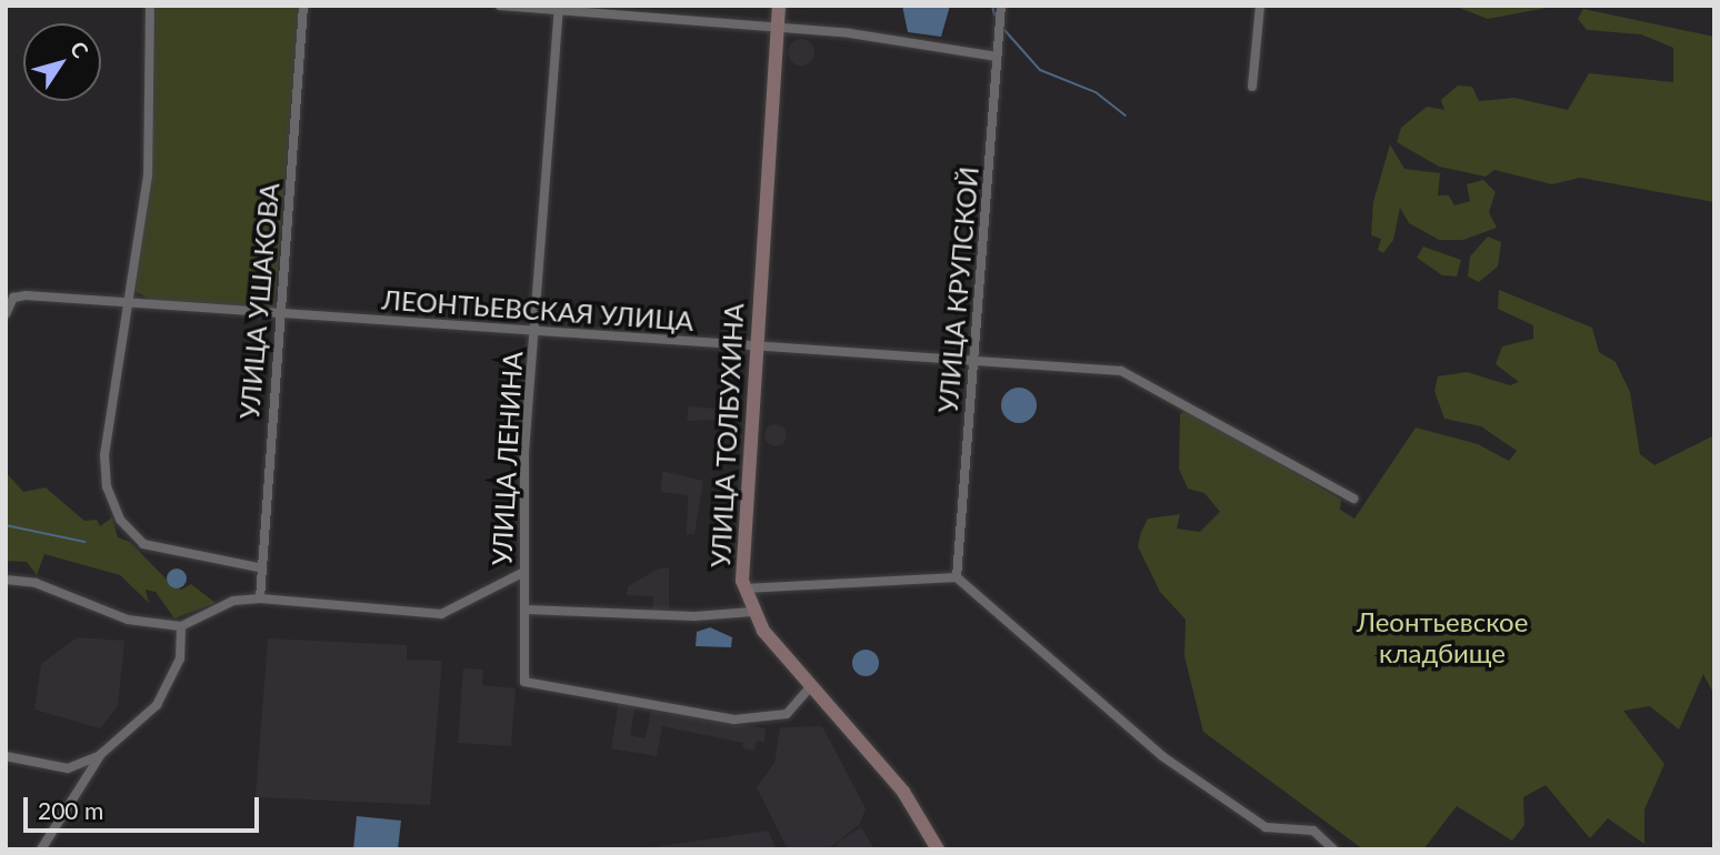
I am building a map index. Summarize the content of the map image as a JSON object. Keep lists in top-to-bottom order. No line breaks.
{"streets":{"main road":["УЛИЦА ТОЛБУХИНА"],"street":["УЛИЦА КРУПСКОЙ","УЛИЦА УШАКОВА","ЛЕОНТЬЕВСКАЯ УЛИЦА","УЛИЦА ЛЕНИНА"]},"crossings":[["УЛИЦА КРУПСКОЙ","ЛЕОНТЬЕВСКАЯ УЛИЦА"],["УЛИЦА УШАКОВА","ЛЕОНТЬЕВСКАЯ УЛИЦА"],["ЛЕОНТЬЕВСКАЯ УЛИЦА","УЛИЦА ТОЛБУХИНА"],["ЛЕОНТЬЕВСКАЯ УЛИЦА","УЛИЦА ЛЕНИНА"],["УЛИЦА ТОЛБУХИНА","УЛИЦА ЛЕНИНА"]],"parks":["Леонтьевское кладбище"],"scale_bar":"200 m","north":"top right"}
